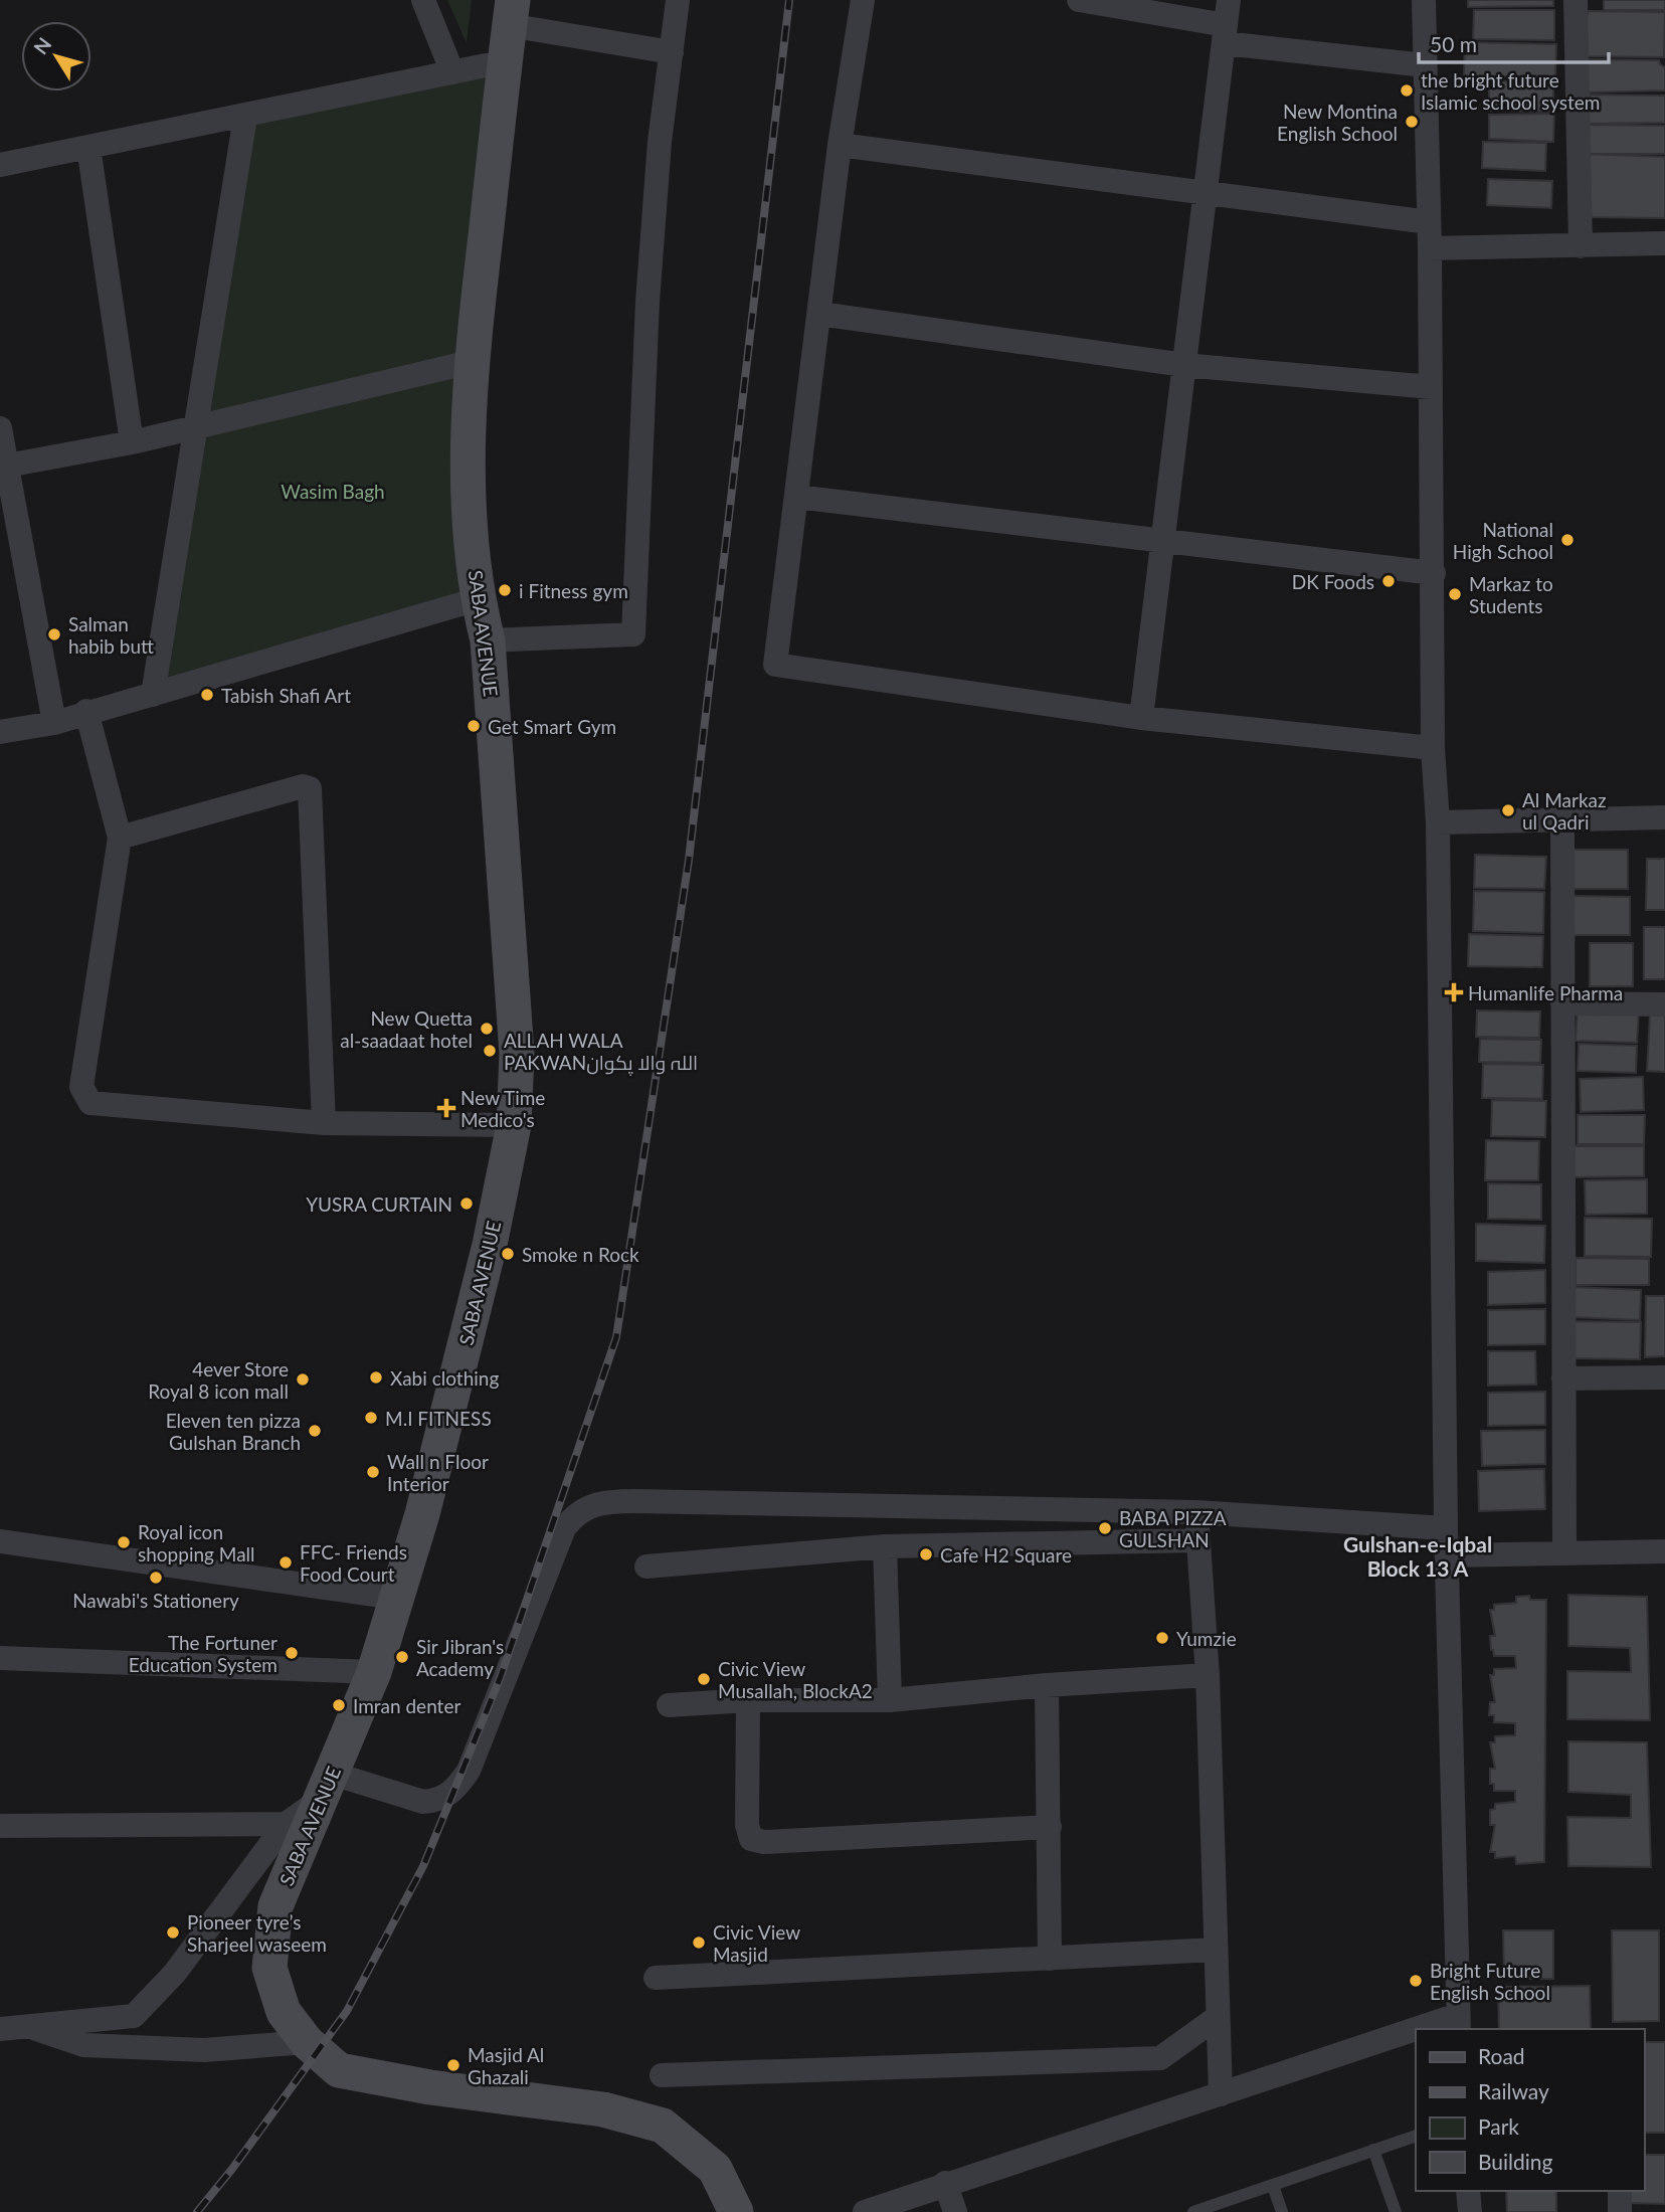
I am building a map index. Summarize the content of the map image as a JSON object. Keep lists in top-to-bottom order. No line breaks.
{"streets":{"main road":["SABA AVENUE"]},"districts":["Gulshan-e-Iqbal Block 13 A"],"parks":["Wasim Bagh"],"places":{"other":["the bright future Islamic school system","New Montina English School","National High School","DK Foods","i Fitness gym","Markaz to Students","Salman habib butt","Tabish Shafi Art","Get Smart Gym","Al Markaz ul Qadri","New Quetta al-saadaat hotel","ALLAH WALA PAKWANاللہ والا پکوان","YUSRA CURTAIN","Smoke n Rock","Xabi clothing","4ever Store Royal 8 icon mall","M.I FITNESS","Eleven ten pizza Gulshan Branch","Wall n Floor Interior","BABA PIZZA GULSHAN","Royal icon shopping Mall","Cafe H2 Square","FFC- Friends Food Court","Nawabi's Stationery","Yumzie","The Fortuner Education System","Sir Jibran's Academy","Civic View Musallah, BlockA2","Imran denter","Pioneer tyre’s Sharjeel waseem","Civic View Masjid","Bright Future English School","Masjid Al Ghazali"],"health":["Humanlife Pharma","New Time Medico's"]},"legend":["Road","Railway","Park","Building"],"scale_bar":"50 m","north":"top left"}
